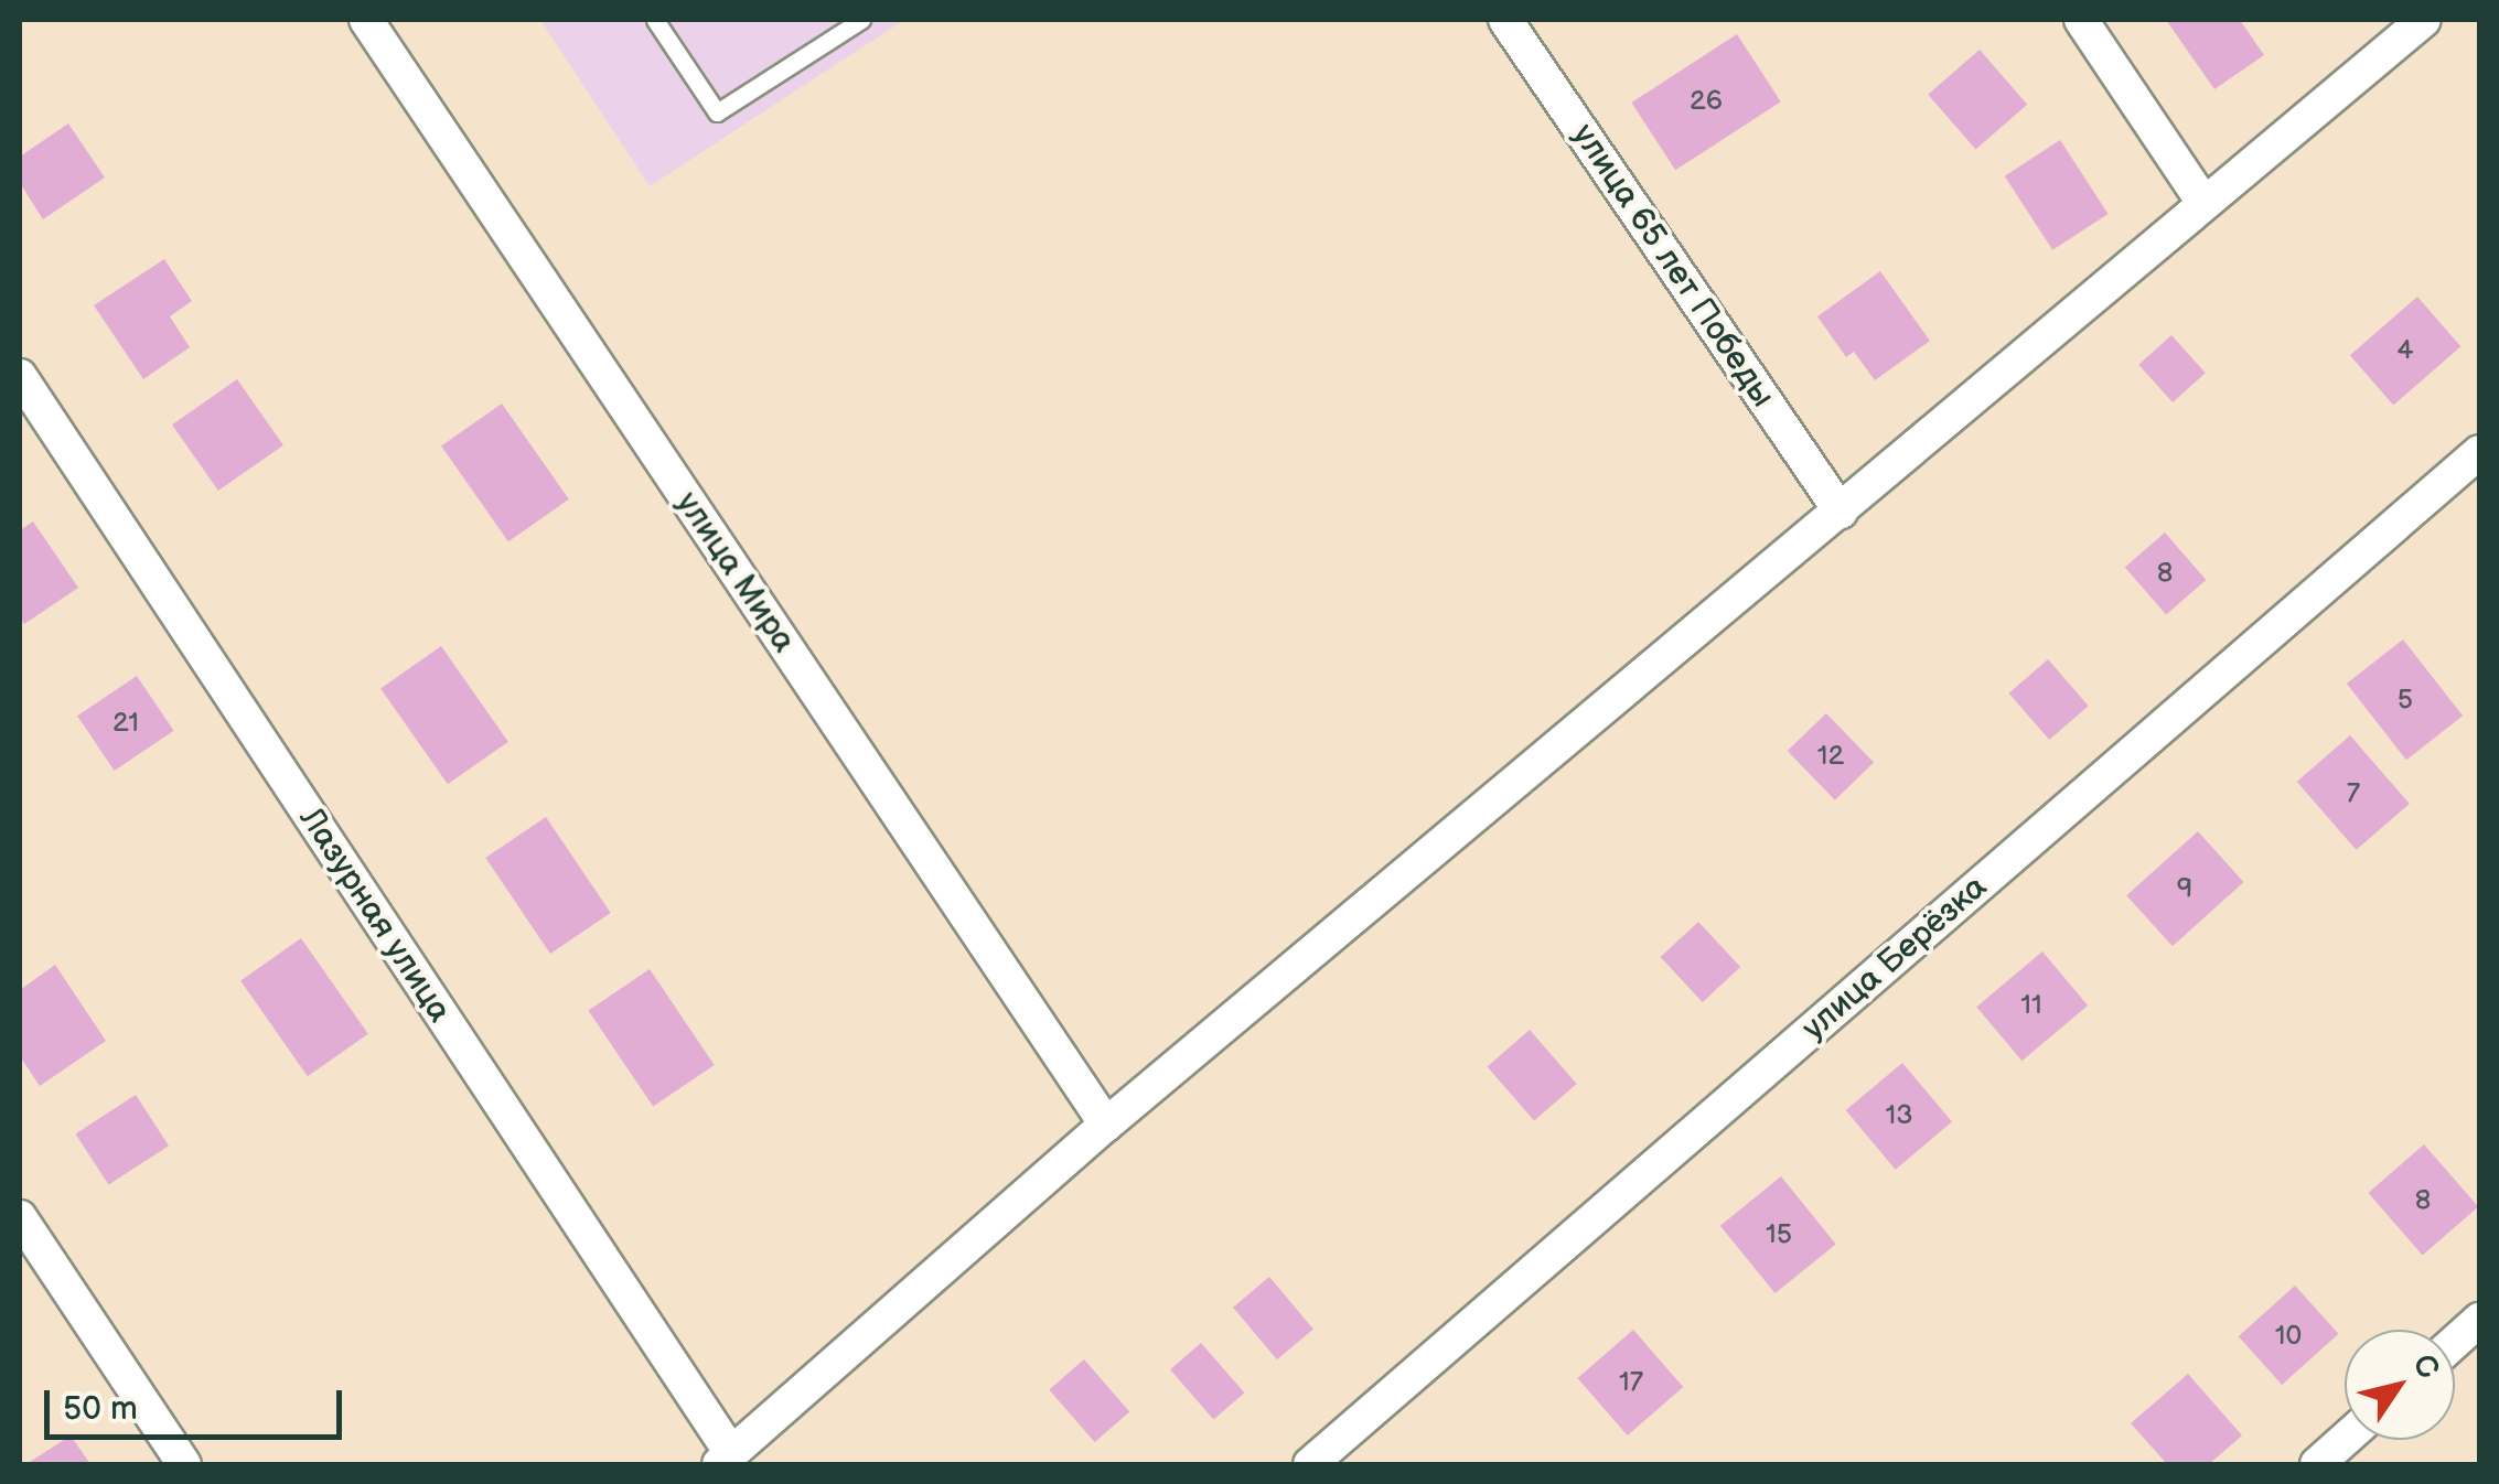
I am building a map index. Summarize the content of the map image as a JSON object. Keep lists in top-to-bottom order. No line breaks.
{"streets":{"street":["улица 65 лет Победы","улица Мира","Лазурная улица","улица Берёзка"]},"house_numbers":["26","4","8","5","21","12","7","9","11","13","8","15","10","17"],"scale_bar":"50 m","north":"top right"}
